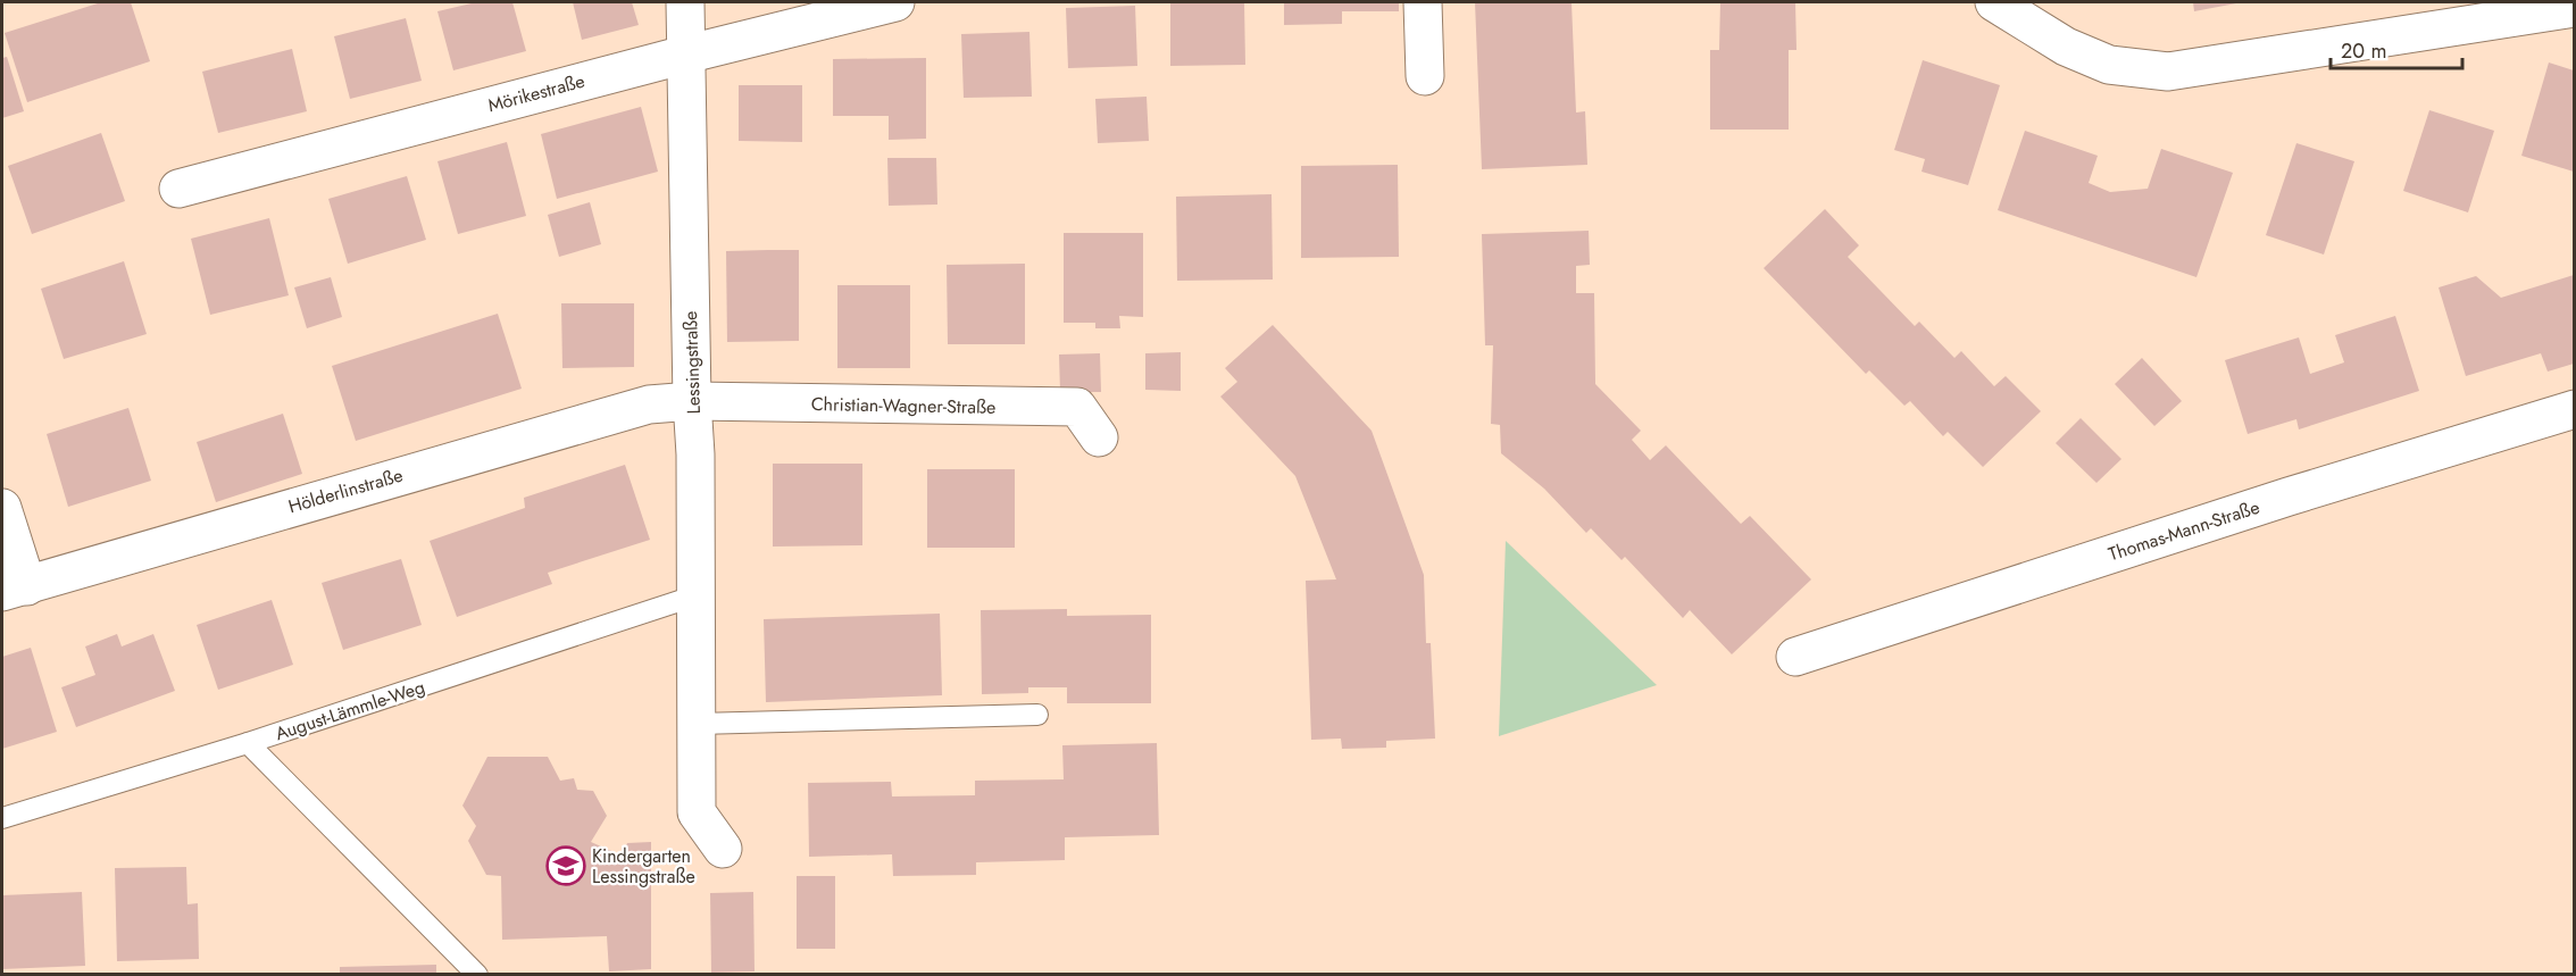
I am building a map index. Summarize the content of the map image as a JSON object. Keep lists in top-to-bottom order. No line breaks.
{"streets":{"street":["Mörikestraße","Lessingstraße","Christian-Wagner-Straße","Hölderlinstraße","Thomas-Mann-Straße"],"lane":["August-Lämmle-Weg"]},"crossings":[["Mörikestraße","Lessingstraße"],["Lessingstraße","Christian-Wagner-Straße"],["Lessingstraße","Hölderlinstraße"],["Lessingstraße","August-Lämmle-Weg"],["Christian-Wagner-Straße","Hölderlinstraße"]],"places":{"school or university":["Kindergarten Lessingstraße"]},"scale_bar":"20 m"}
